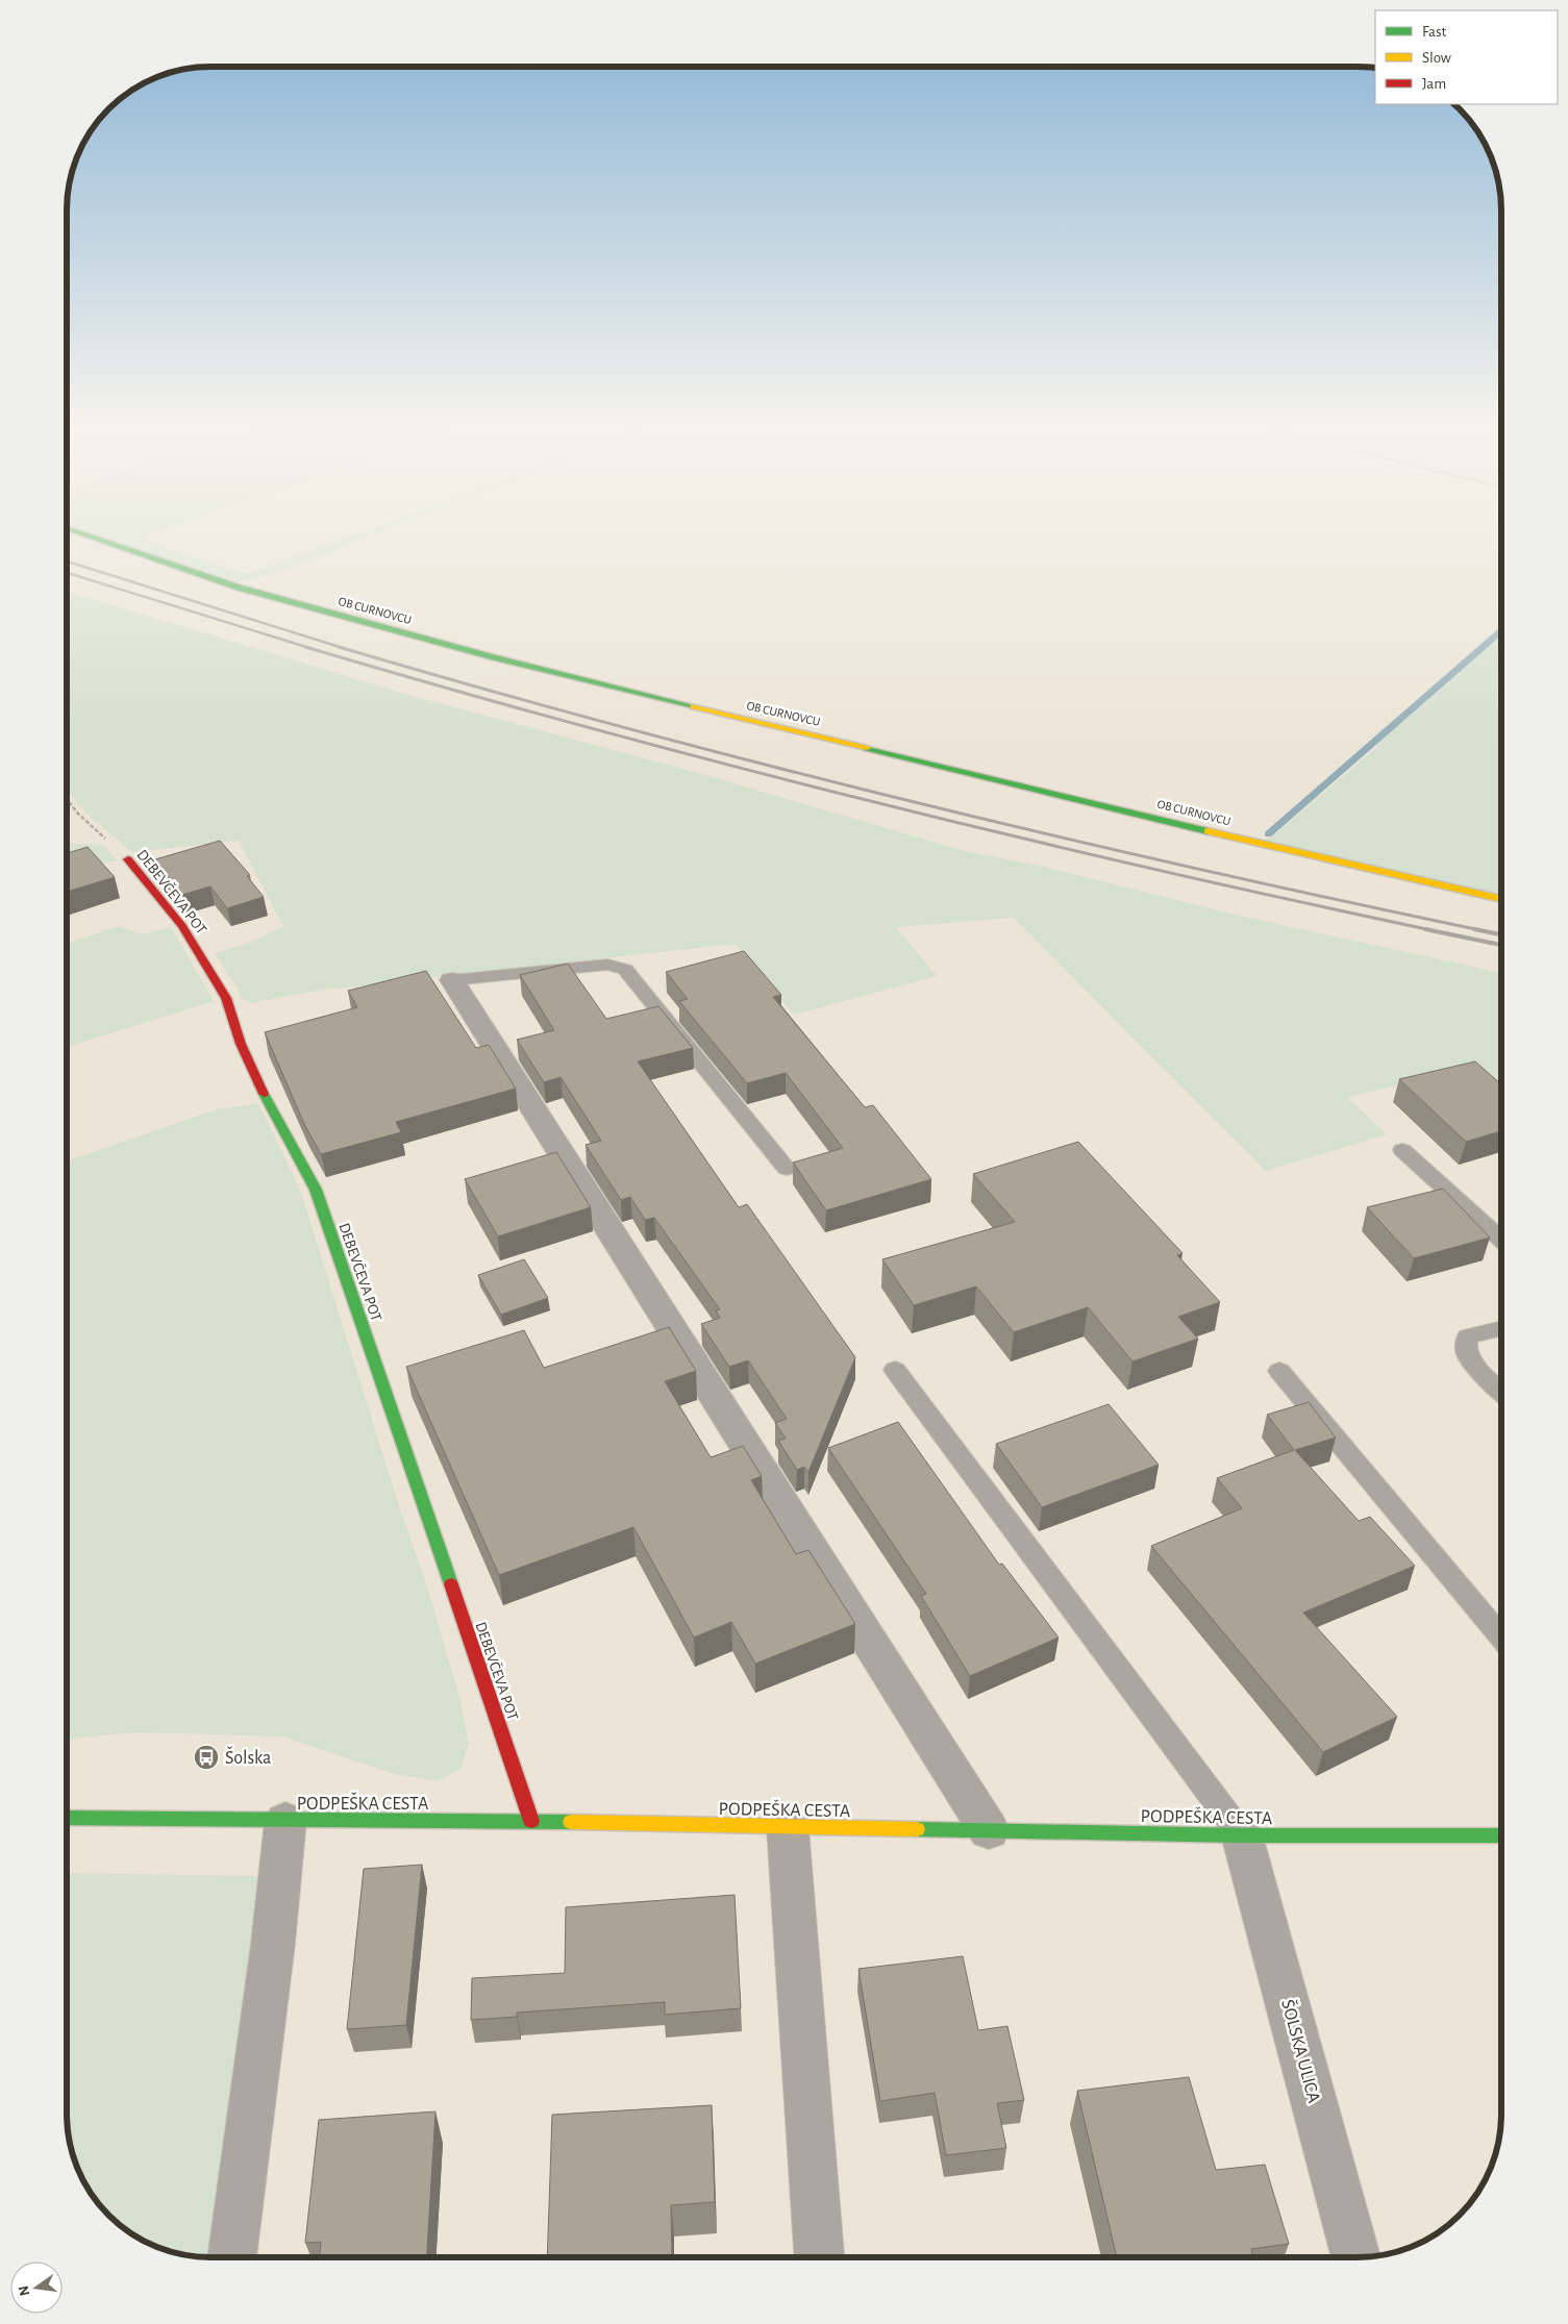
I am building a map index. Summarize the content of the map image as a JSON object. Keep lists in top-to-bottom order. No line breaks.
{"streets":{"street":["OB CURNOVCU","DEBEVČEVA POT","PODPEŠKA CESTA","ŠOLSKA ULICA"]},"crossings":[["DEBEVČEVA POT","PODPEŠKA CESTA"],["PODPEŠKA CESTA","ŠOLSKA ULICA"]],"places":{"bus stop":["Šolska"]},"legend":["Fast","Slow","Jam"],"north":"left"}
